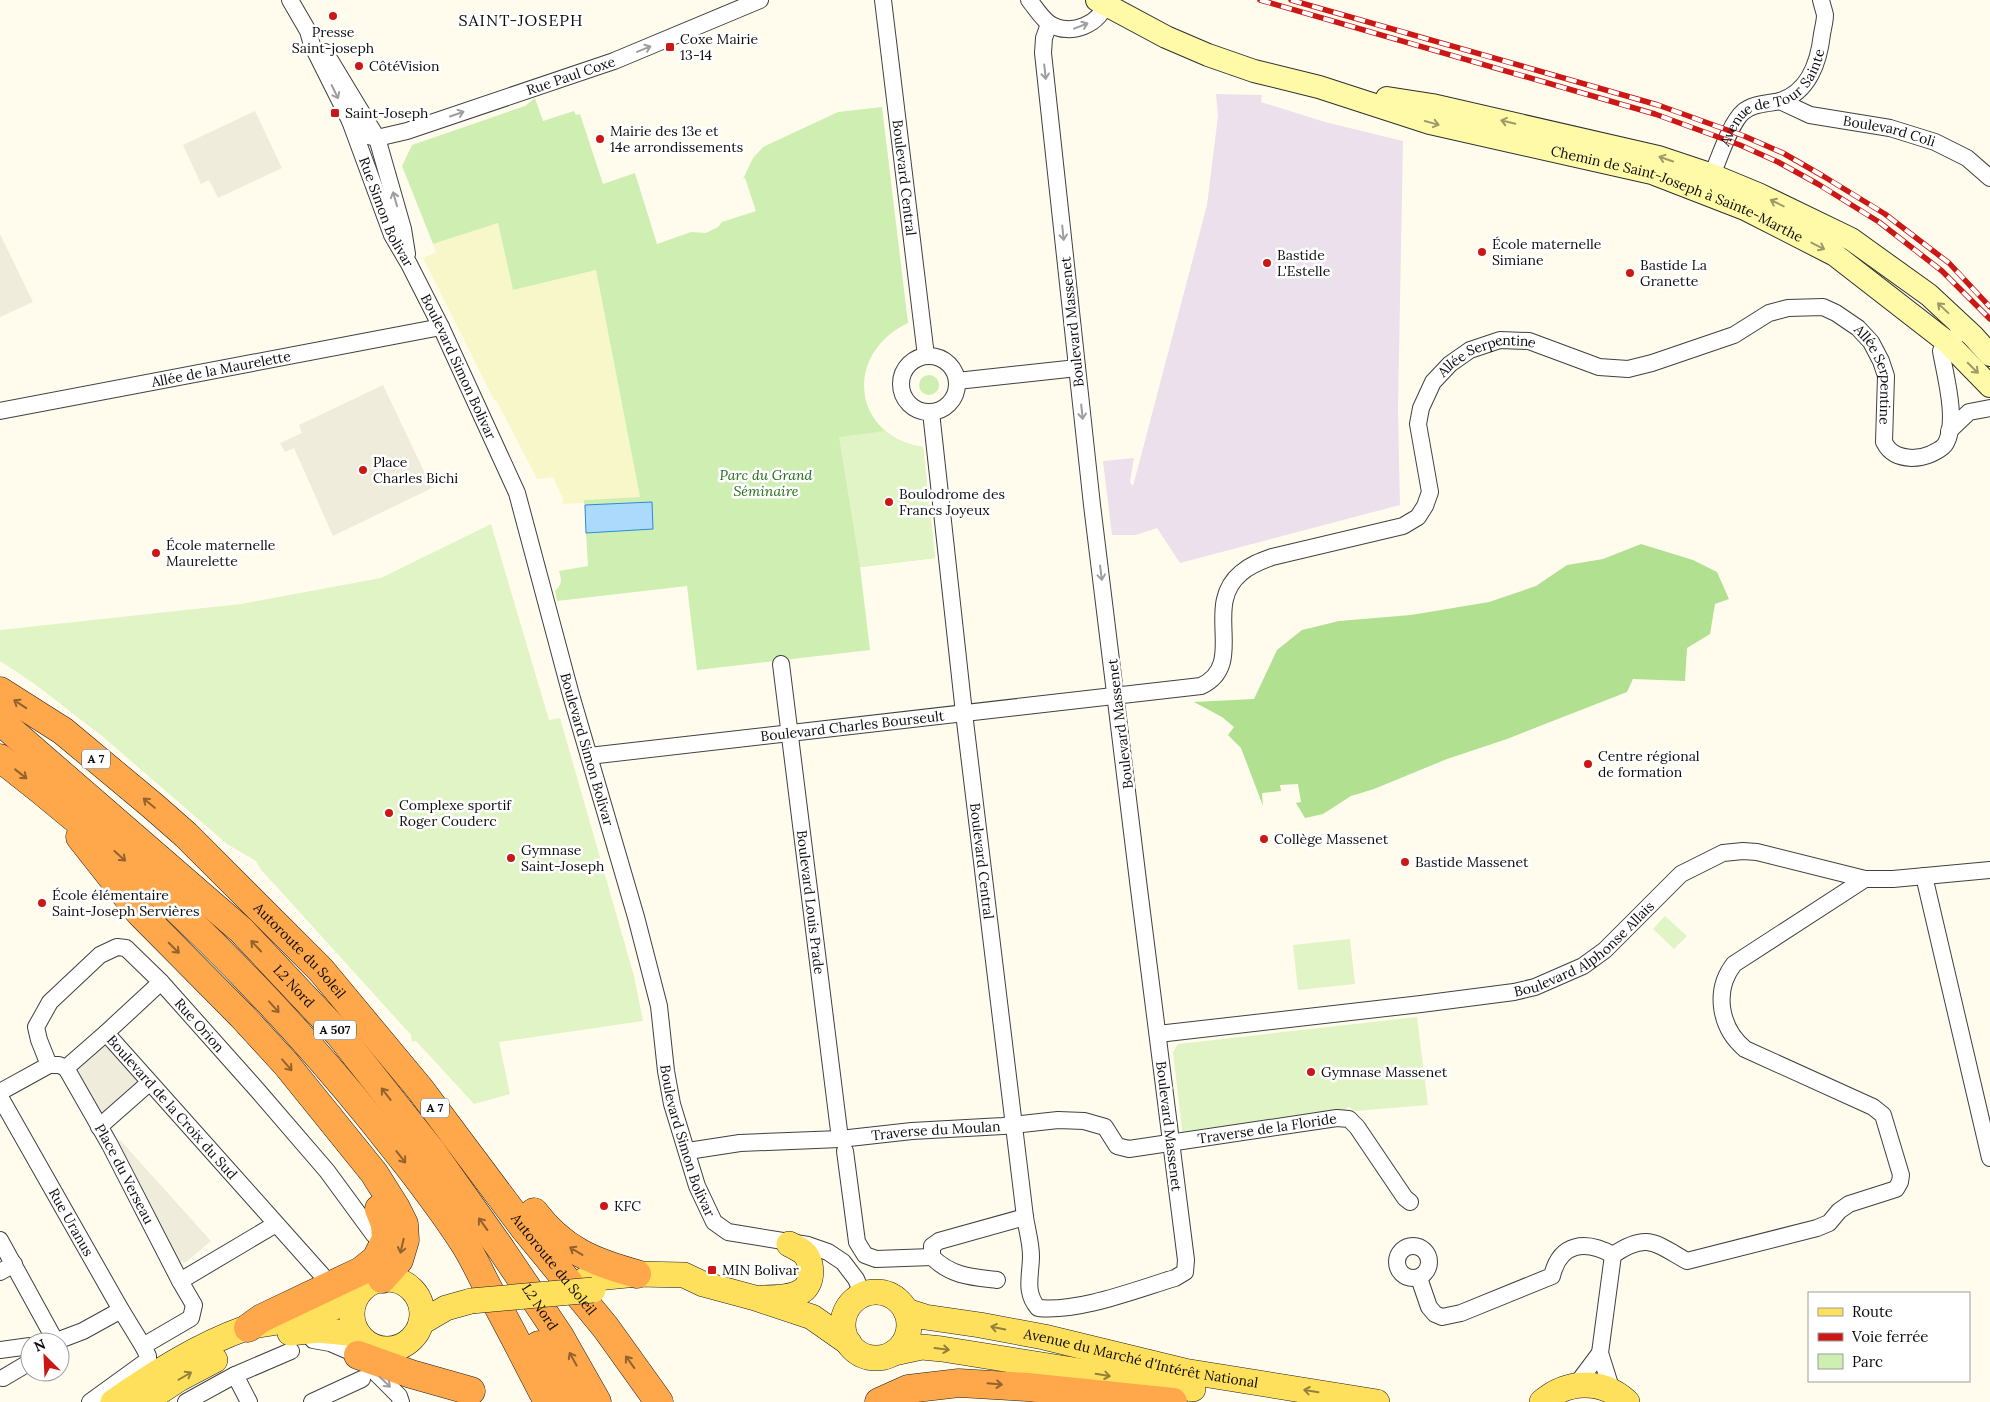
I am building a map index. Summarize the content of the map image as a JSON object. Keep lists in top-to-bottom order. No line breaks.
{"streets":{"highway":["A 7","Autoroute du Soleil","L2 Nord","A 507"],"main road":["Chemin de Saint-Joseph à Sainte-Marthe","Avenue du Marché d'Intérêt National"],"street":["Rue Paul Coxe","Avenue de Tour Sainte","Boulevard Coli","Boulevard Central","Rue Simon Bolivar","Boulevard Massenet","Allée Serpentine","Boulevard Simon Bolivar","Allée de la Maurelette","Boulevard Charles Bourseult","Boulevard Louis Prade","Boulevard Alphonse Allais","Rue Orion","Boulevard de la Croix du Sud","Traverse de la Floride","Traverse du Moulan","Place du Verseau","Rue Uranus"]},"crossings":[["Rue Paul Coxe","Rue Simon Bolivar"],["Avenue de Tour Sainte","Boulevard Coli"],["Avenue de Tour Sainte","Chemin de Saint-Joseph à Sainte-Marthe"],["Boulevard Central","Boulevard Massenet"],["Boulevard Central","Boulevard Charles Bourseult"],["Boulevard Central","Traverse du Moulan"],["Chemin de Saint-Joseph à Sainte-Marthe","Boulevard Massenet"],["Rue Simon Bolivar","Boulevard Simon Bolivar"],["Boulevard Massenet","Allée Serpentine"],["Boulevard Massenet","Boulevard Charles Bourseult"],["Boulevard Massenet","Boulevard Alphonse Allais"],["Boulevard Massenet","Traverse de la Floride"],["Boulevard Massenet","Traverse du Moulan"],["Allée Serpentine","Boulevard Charles Bourseult"],["Boulevard Simon Bolivar","Allée de la Maurelette"],["Boulevard Simon Bolivar","Boulevard Charles Bourseult"],["Boulevard Simon Bolivar","Traverse du Moulan"],["Boulevard Simon Bolivar","Avenue du Marché d'Intérêt National"],["Boulevard Charles Bourseult","Boulevard Louis Prade"],["Boulevard Louis Prade","Traverse du Moulan"],["Boulevard de la Croix du Sud","Place du Verseau"],["Traverse de la Floride","Traverse du Moulan"],["Place du Verseau","Rue Uranus"]],"one_way":["Rue Paul Coxe","Boulevard Massenet"],"districts":["SAINT-JOSEPH"],"parks":["Parc du Grand Séminaire"],"places":{"other":["Presse Saint-joseph","CôtéVision","Mairie des 13e et 14e arrondissements","École maternelle Simiane","Bastide L'Estelle","Bastide La Granette","Place Charles Bichi","Boulodrome des Francs Joyeux","École maternelle Maurelette","Centre régional de formation","Complexe sportif Roger Couderc","Collège Massenet","Gymnase Saint-Joseph","Bastide Massenet","École élémentaire Saint-Joseph Servières","Gymnase Massenet","KFC"],"transit":["Coxe Mairie 13-14","Saint-Joseph","MIN Bolivar"]},"legend":["Route","Voie ferrée","Parc"],"north":"top left"}
